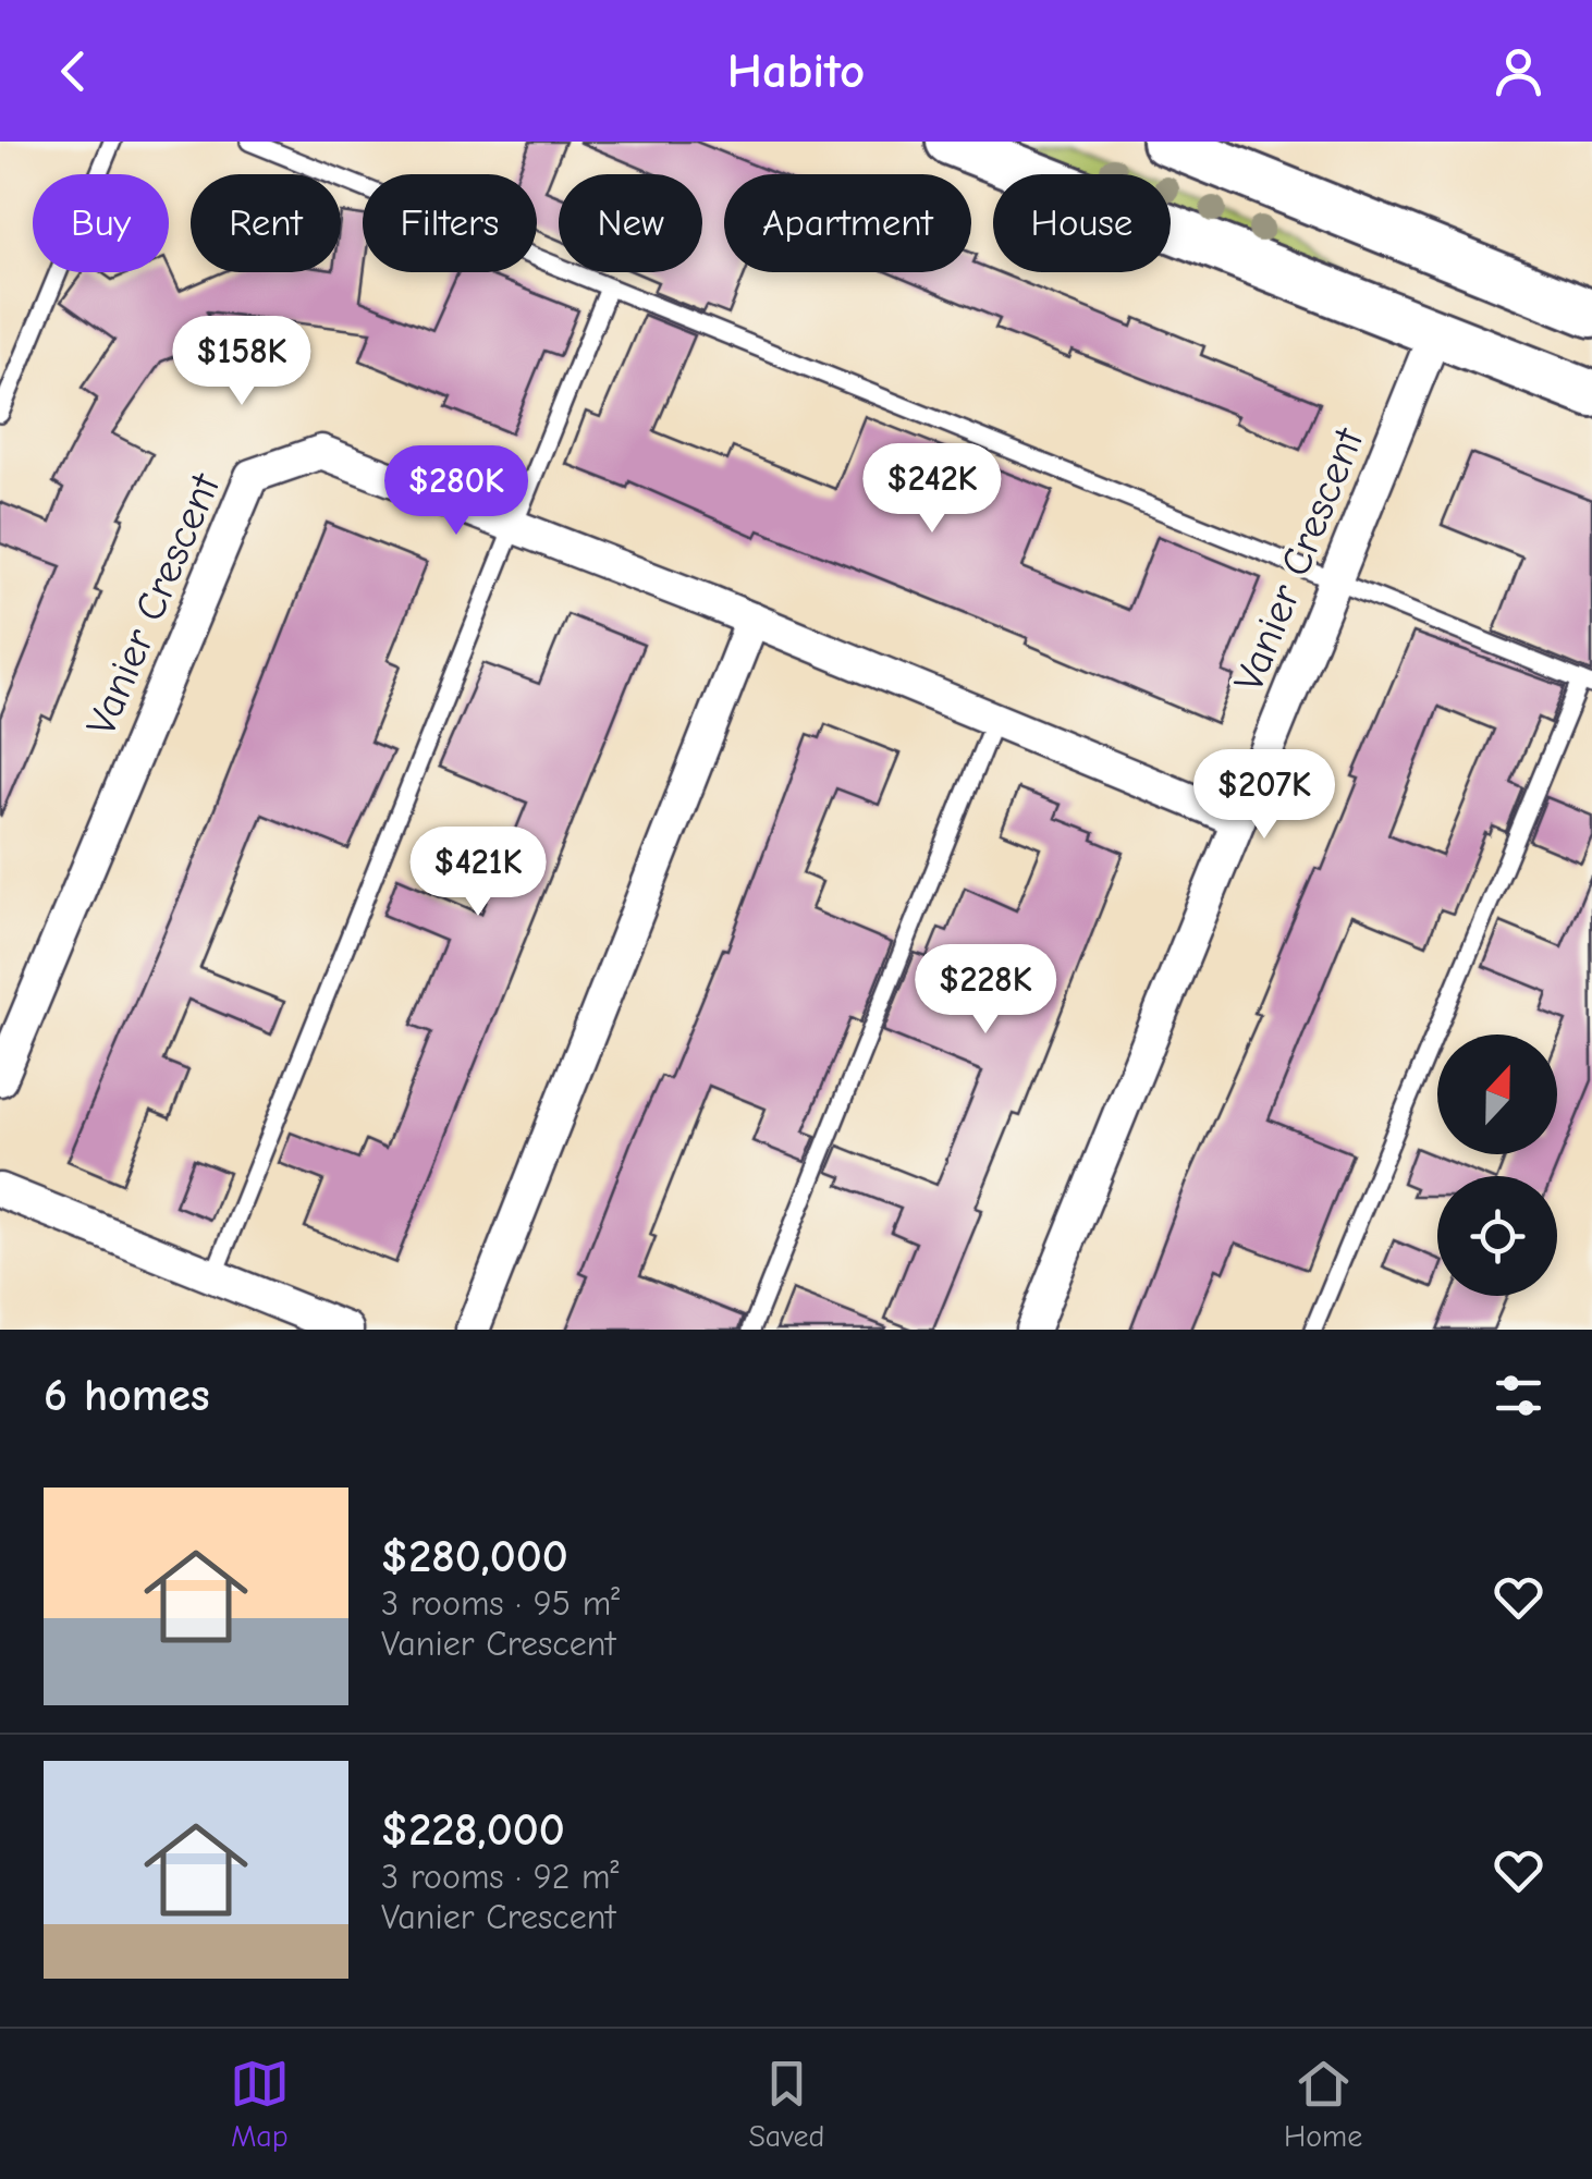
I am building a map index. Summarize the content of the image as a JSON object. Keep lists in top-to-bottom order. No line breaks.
{"streets":{"street":["Vanier Crescent"]},"north":"top","page":{"header":"Habito","chip":["Buy","Rent","Filters","New","Apartment","House"],"price":["$158K","$242K","$280K","$207K","$421K","$228K"],"heading":"6 homes","list":[{"name":"$280,000","note":"3 rooms · 95 m² · Vanier Crescent"},{"name":"$228,000","note":"3 rooms · 92 m² · Vanier Crescent"}],"tabs":["Map","Saved","Home"]}}
